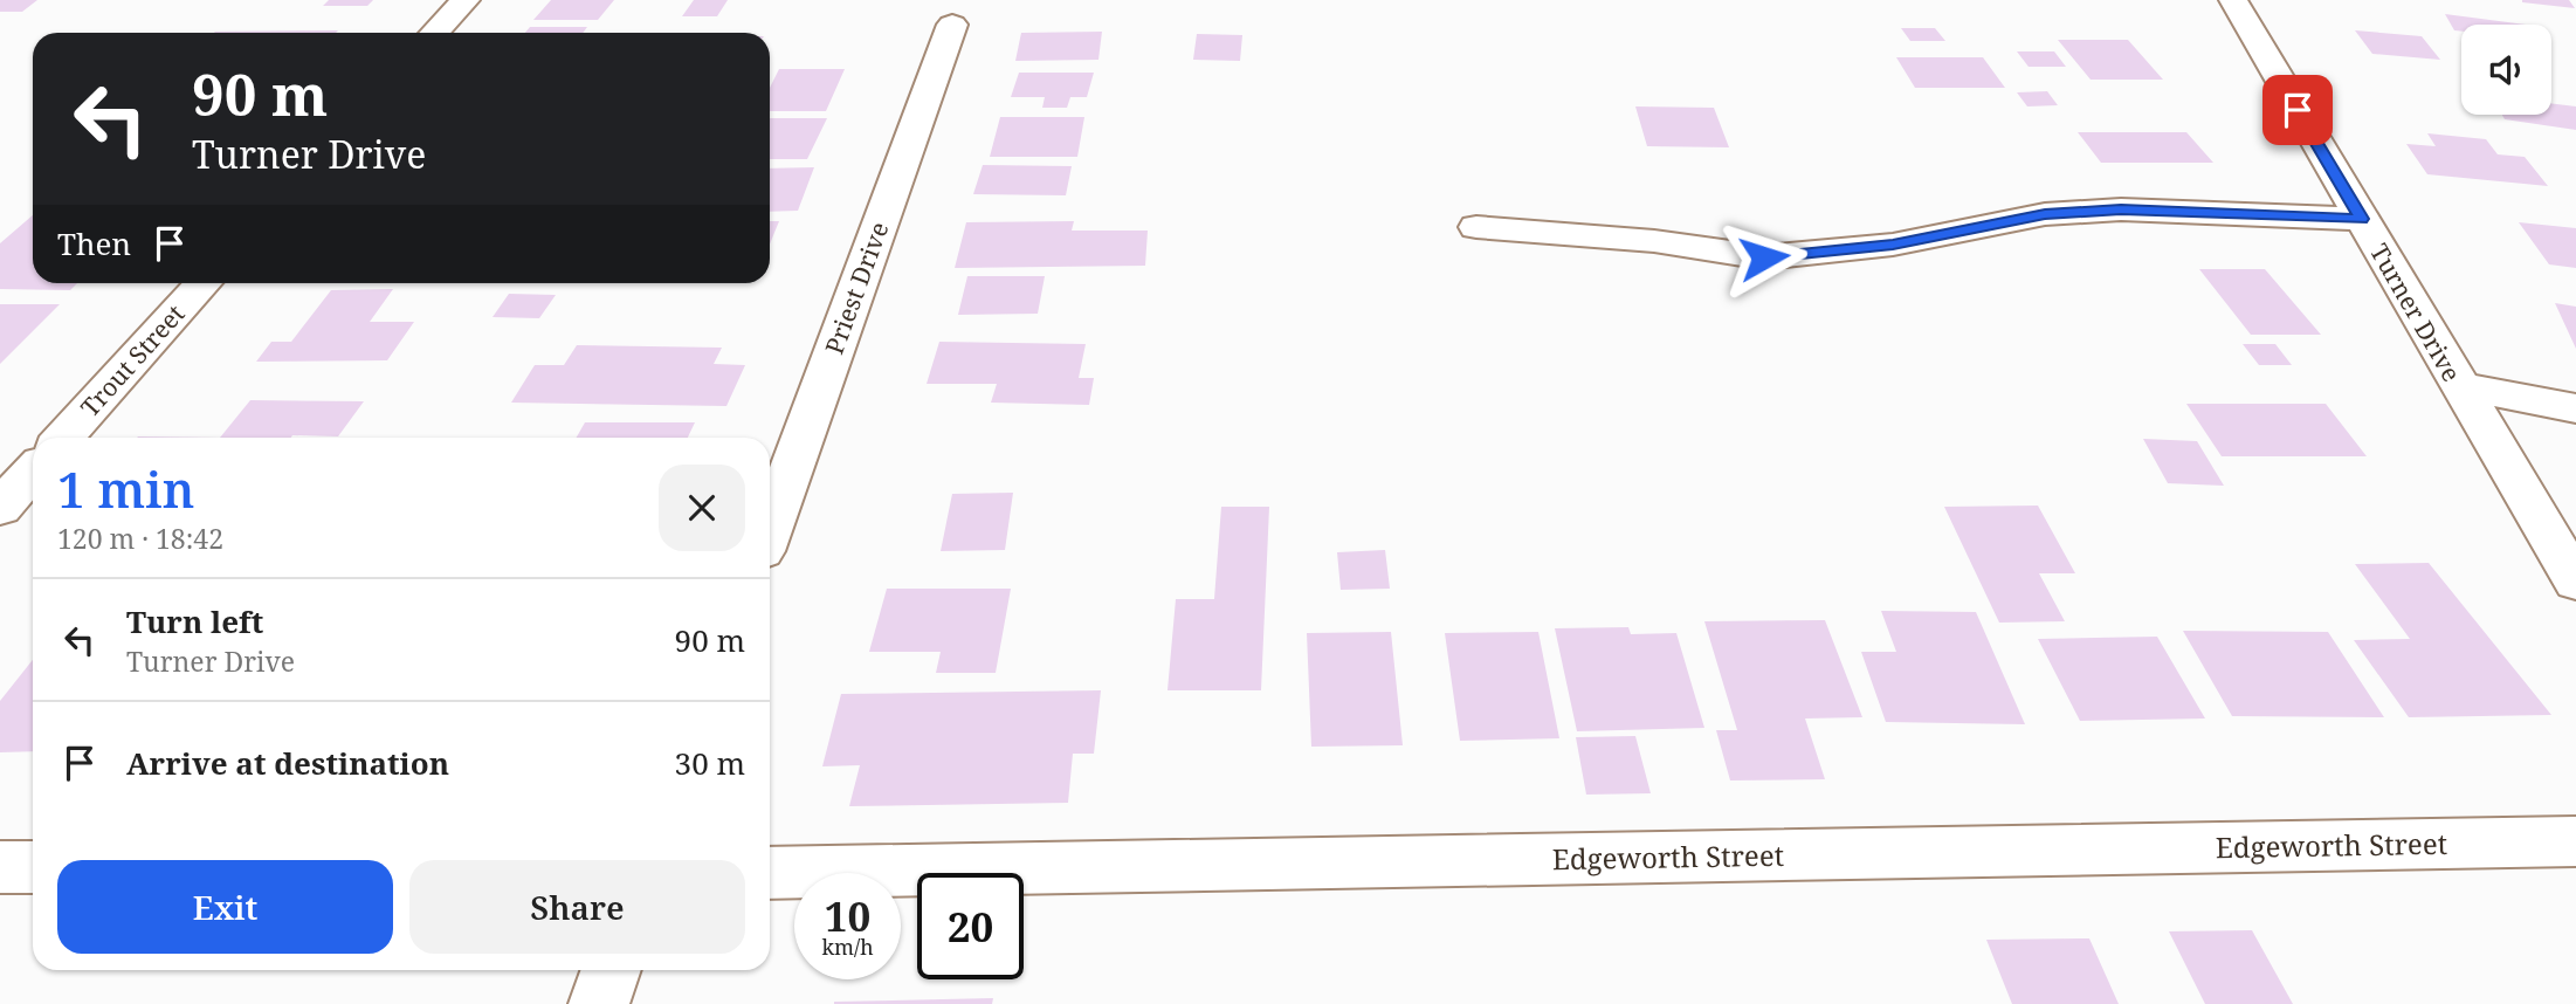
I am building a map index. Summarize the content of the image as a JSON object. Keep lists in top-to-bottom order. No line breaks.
{"streets":{"street":["Priest Drive","Turner Drive","Trout Street","Edgeworth Street"]},"page":{"turn":["90 m","Turner Drive"],"then":"Then","heading":["1 min","120 m · 18:42"],"list":[{"name":"Turn left","note":"Turner Drive","value":"90 m"},{"name":"Arrive at destination","value":"30 m"}],"buttons":["Exit","Share"],"speed":"10 km/h","limit":"20"}}
